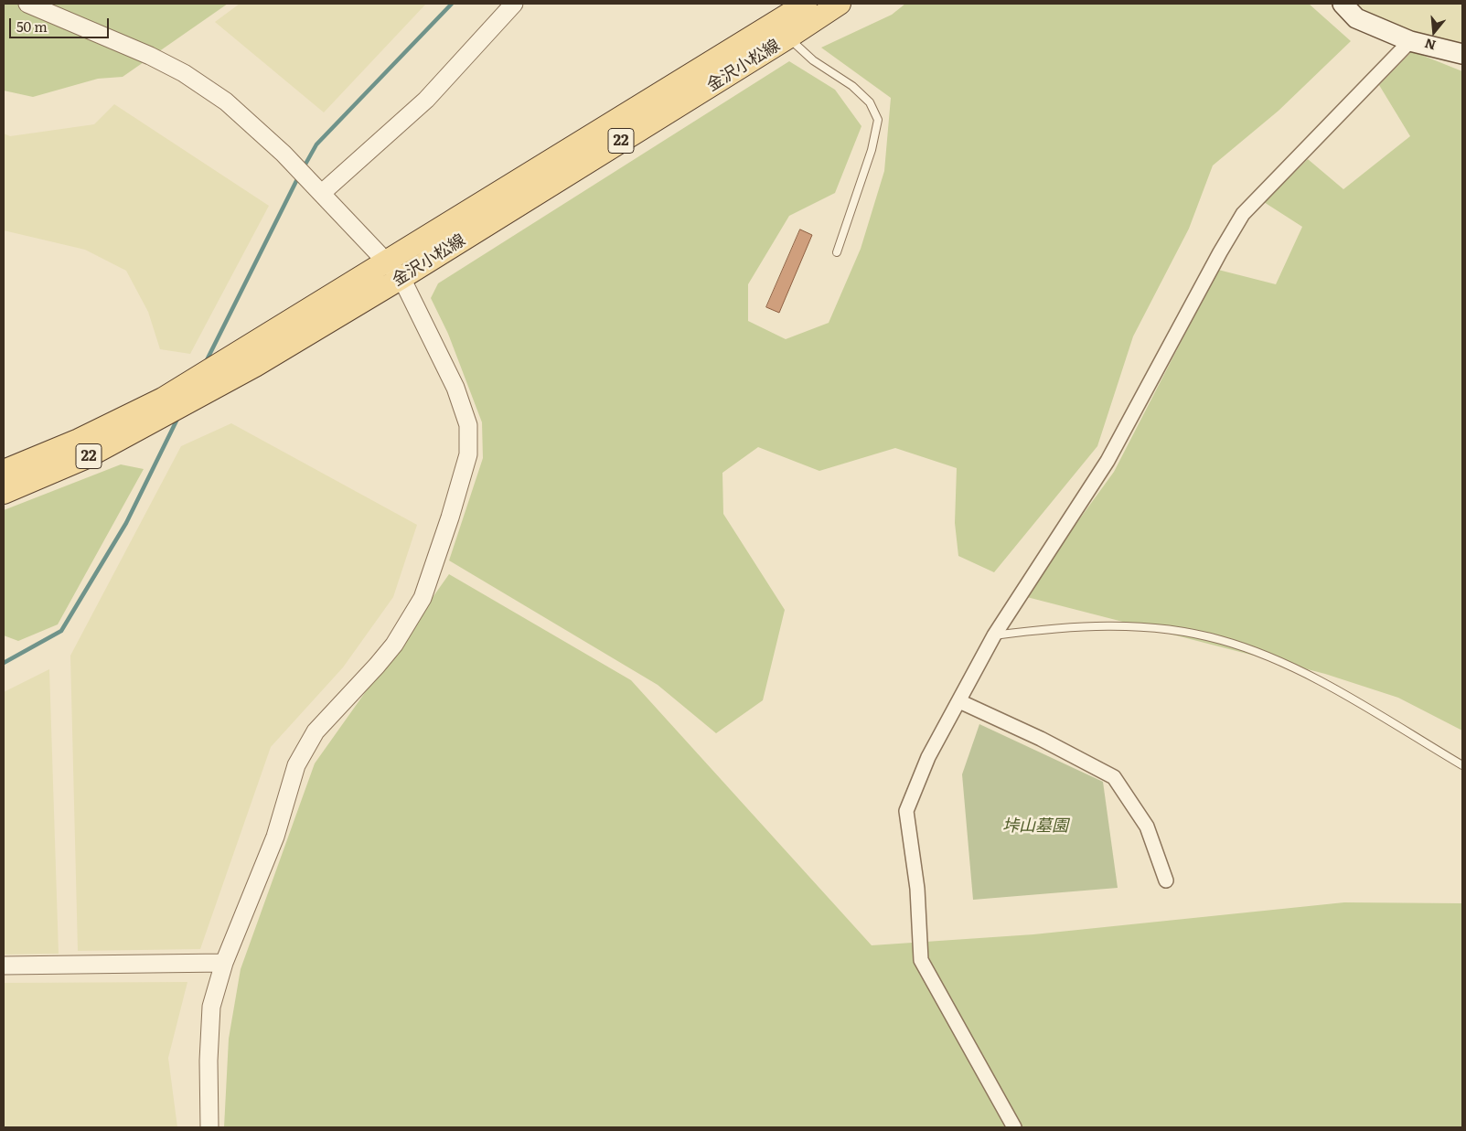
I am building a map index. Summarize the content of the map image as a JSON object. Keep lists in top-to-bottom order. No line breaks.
{"streets":{"main road":["金沢小松線","22"]},"parks":["垰山墓園"],"scale_bar":"50 m","north":"bottom"}
